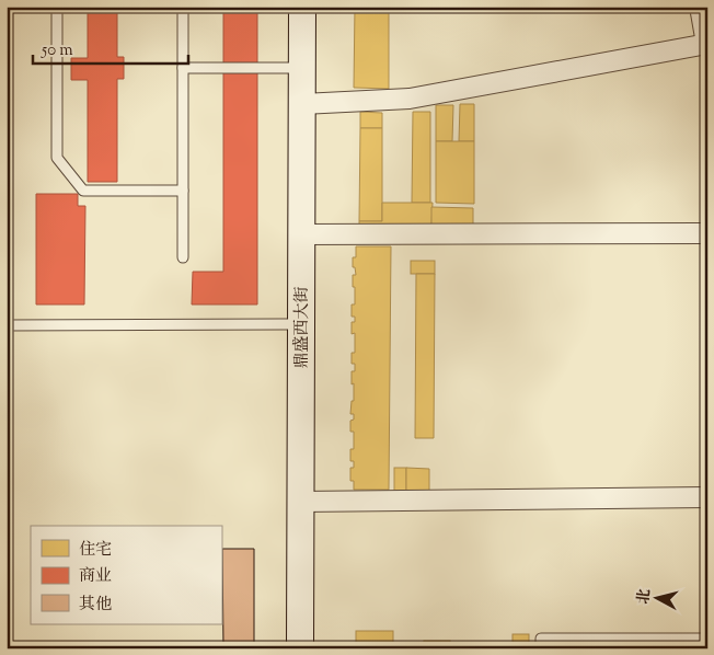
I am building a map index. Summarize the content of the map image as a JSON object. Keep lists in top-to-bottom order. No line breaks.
{"streets":{"main road":["鼎盛西大街"]},"legend":["住宅","商业","其他"],"scale_bar":"50 m","north":"left"}
